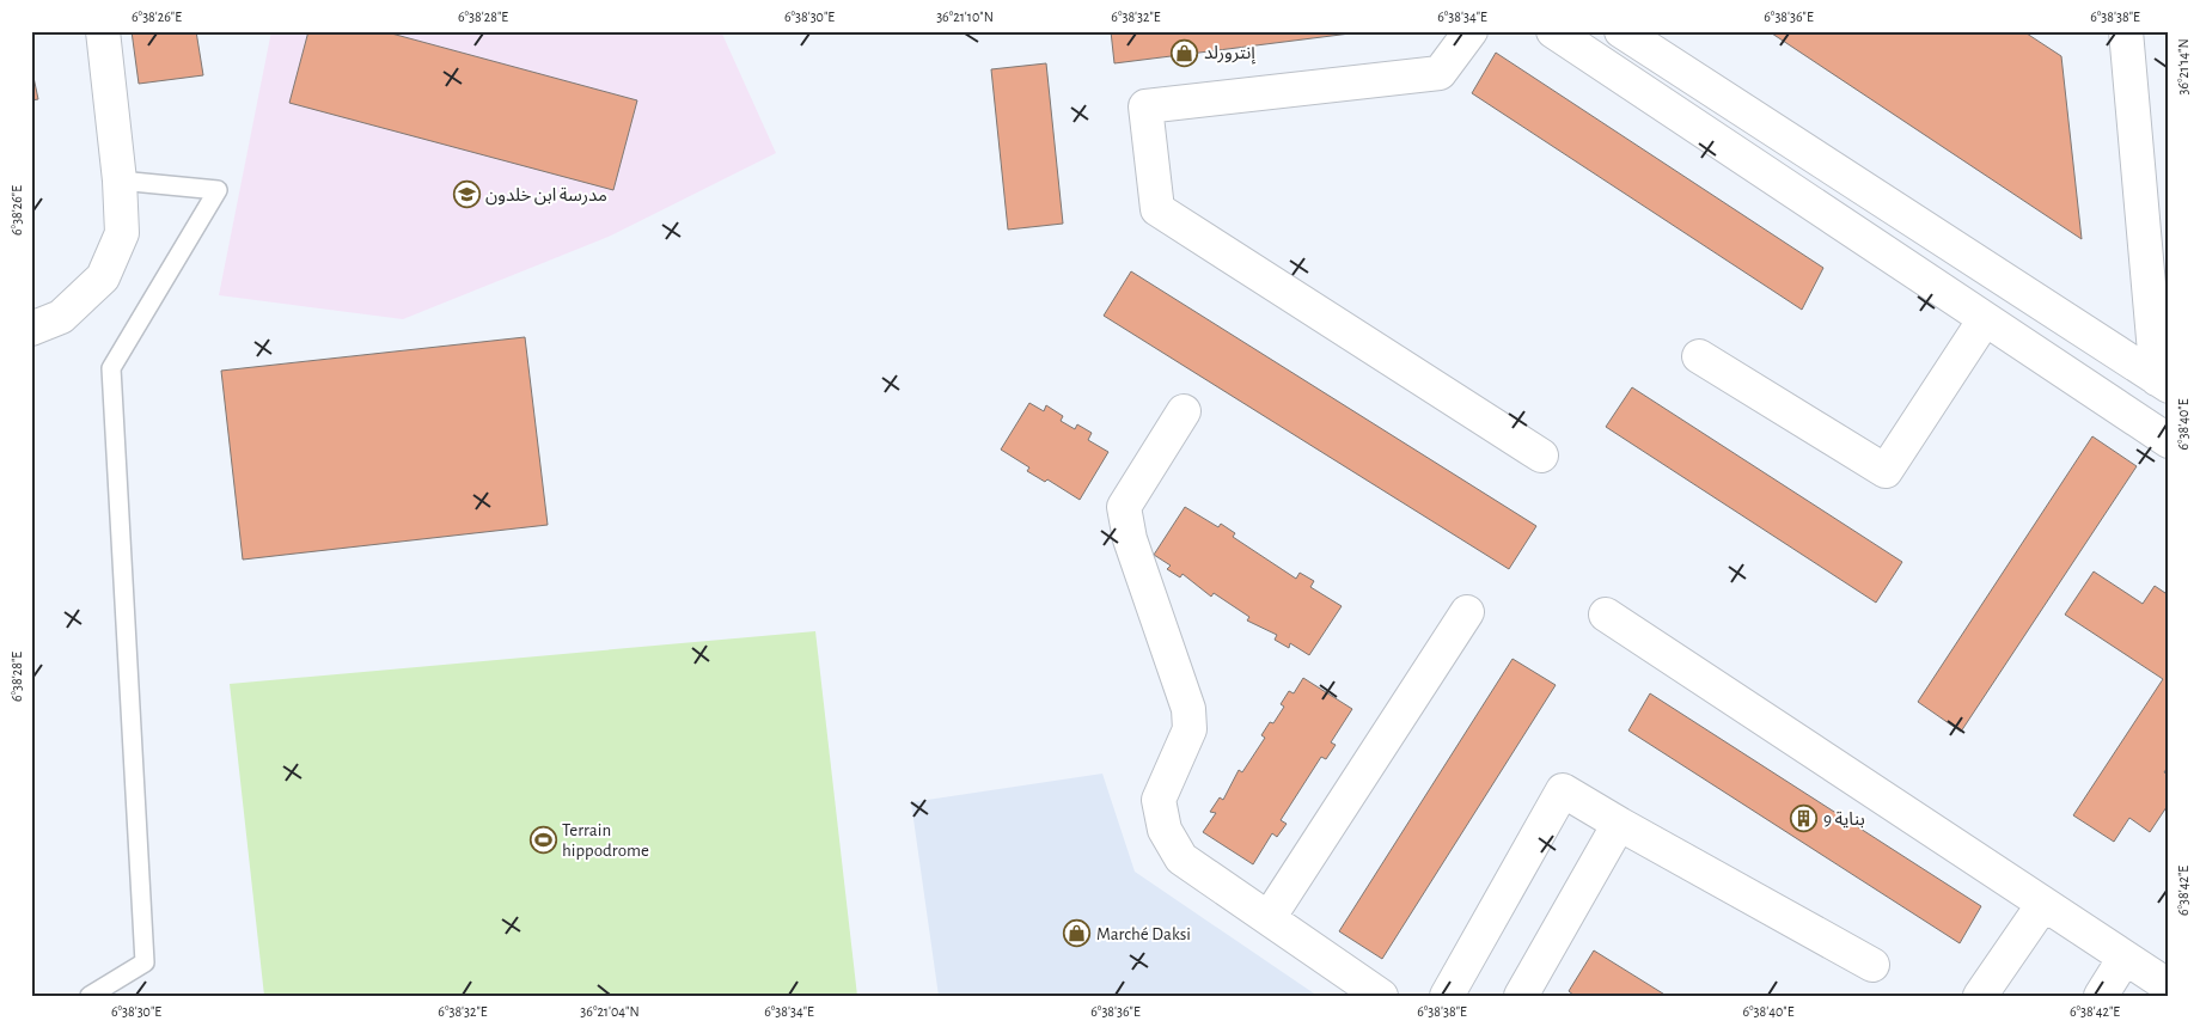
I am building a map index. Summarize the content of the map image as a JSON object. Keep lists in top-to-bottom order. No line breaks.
{"places":{"shop":["إنترورلد","Marché Daksi"],"school or university":["مدرسة ابن خلدون"],"building":["بناية 9"],"sports":["Terrain hippodrome"]},"coordinates":["6°38'26\"E","6°38'28\"E","6°38'30\"E","36°21'10\"N","6°38'32\"E","6°38'34\"E","6°38'36\"E","6°38'38\"E","36°21'14\"N","6°38'40\"E","6°38'42\"E","36°21'04\"N"]}
